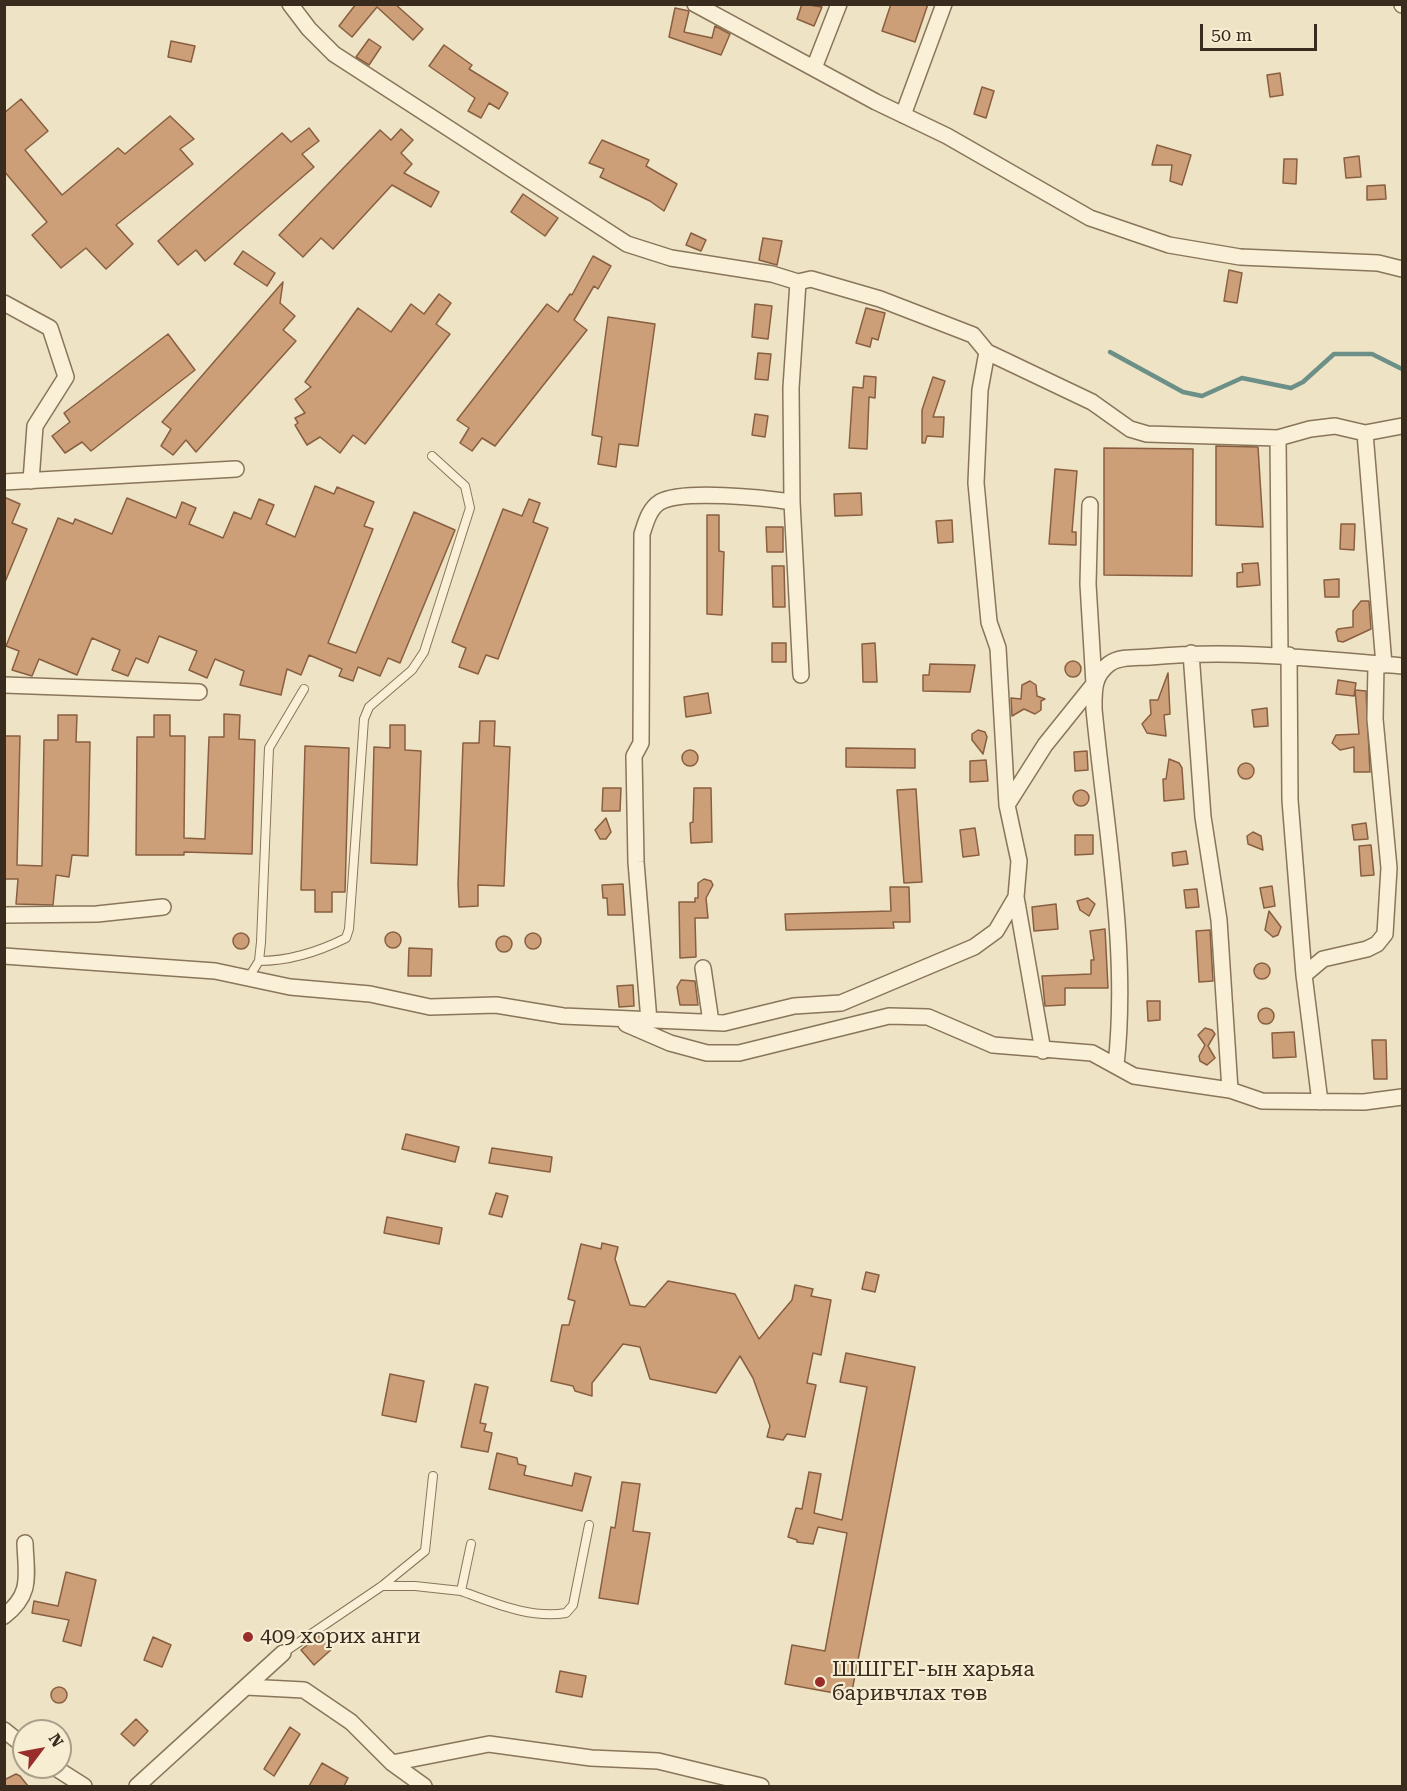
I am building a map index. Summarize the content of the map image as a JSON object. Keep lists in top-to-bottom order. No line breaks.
{"places":["409 хорих анги","ШШГЕГ-ын харьяа баривчлах төв"],"scale_bar":"50 m","north":"top right"}
